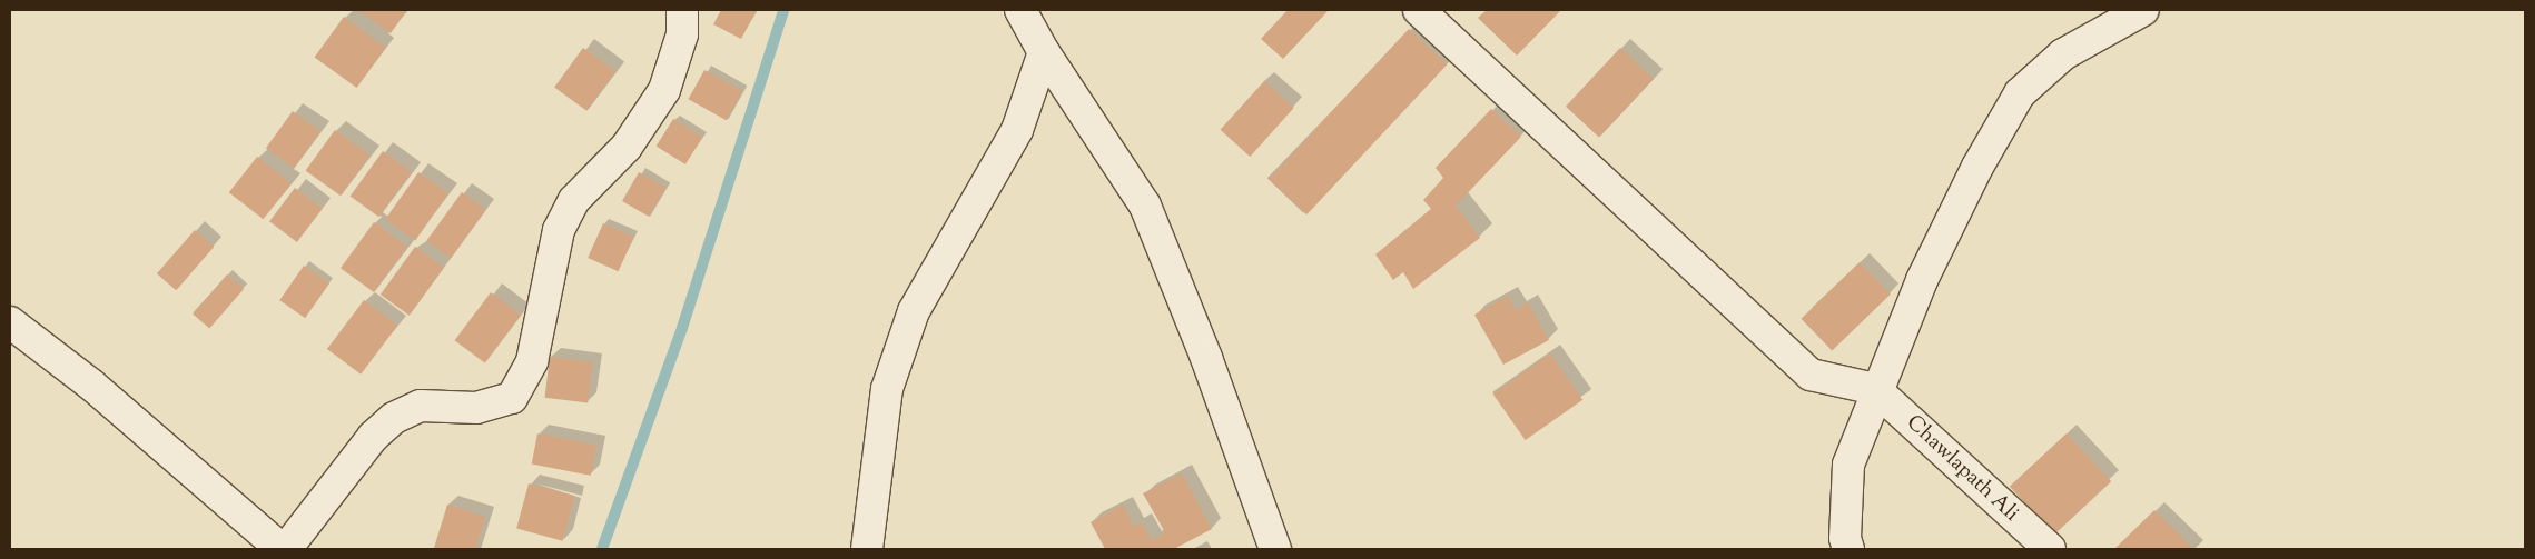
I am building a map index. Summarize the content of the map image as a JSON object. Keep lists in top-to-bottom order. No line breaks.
{"streets":{"street":["Chawlapath Ali"]}}
